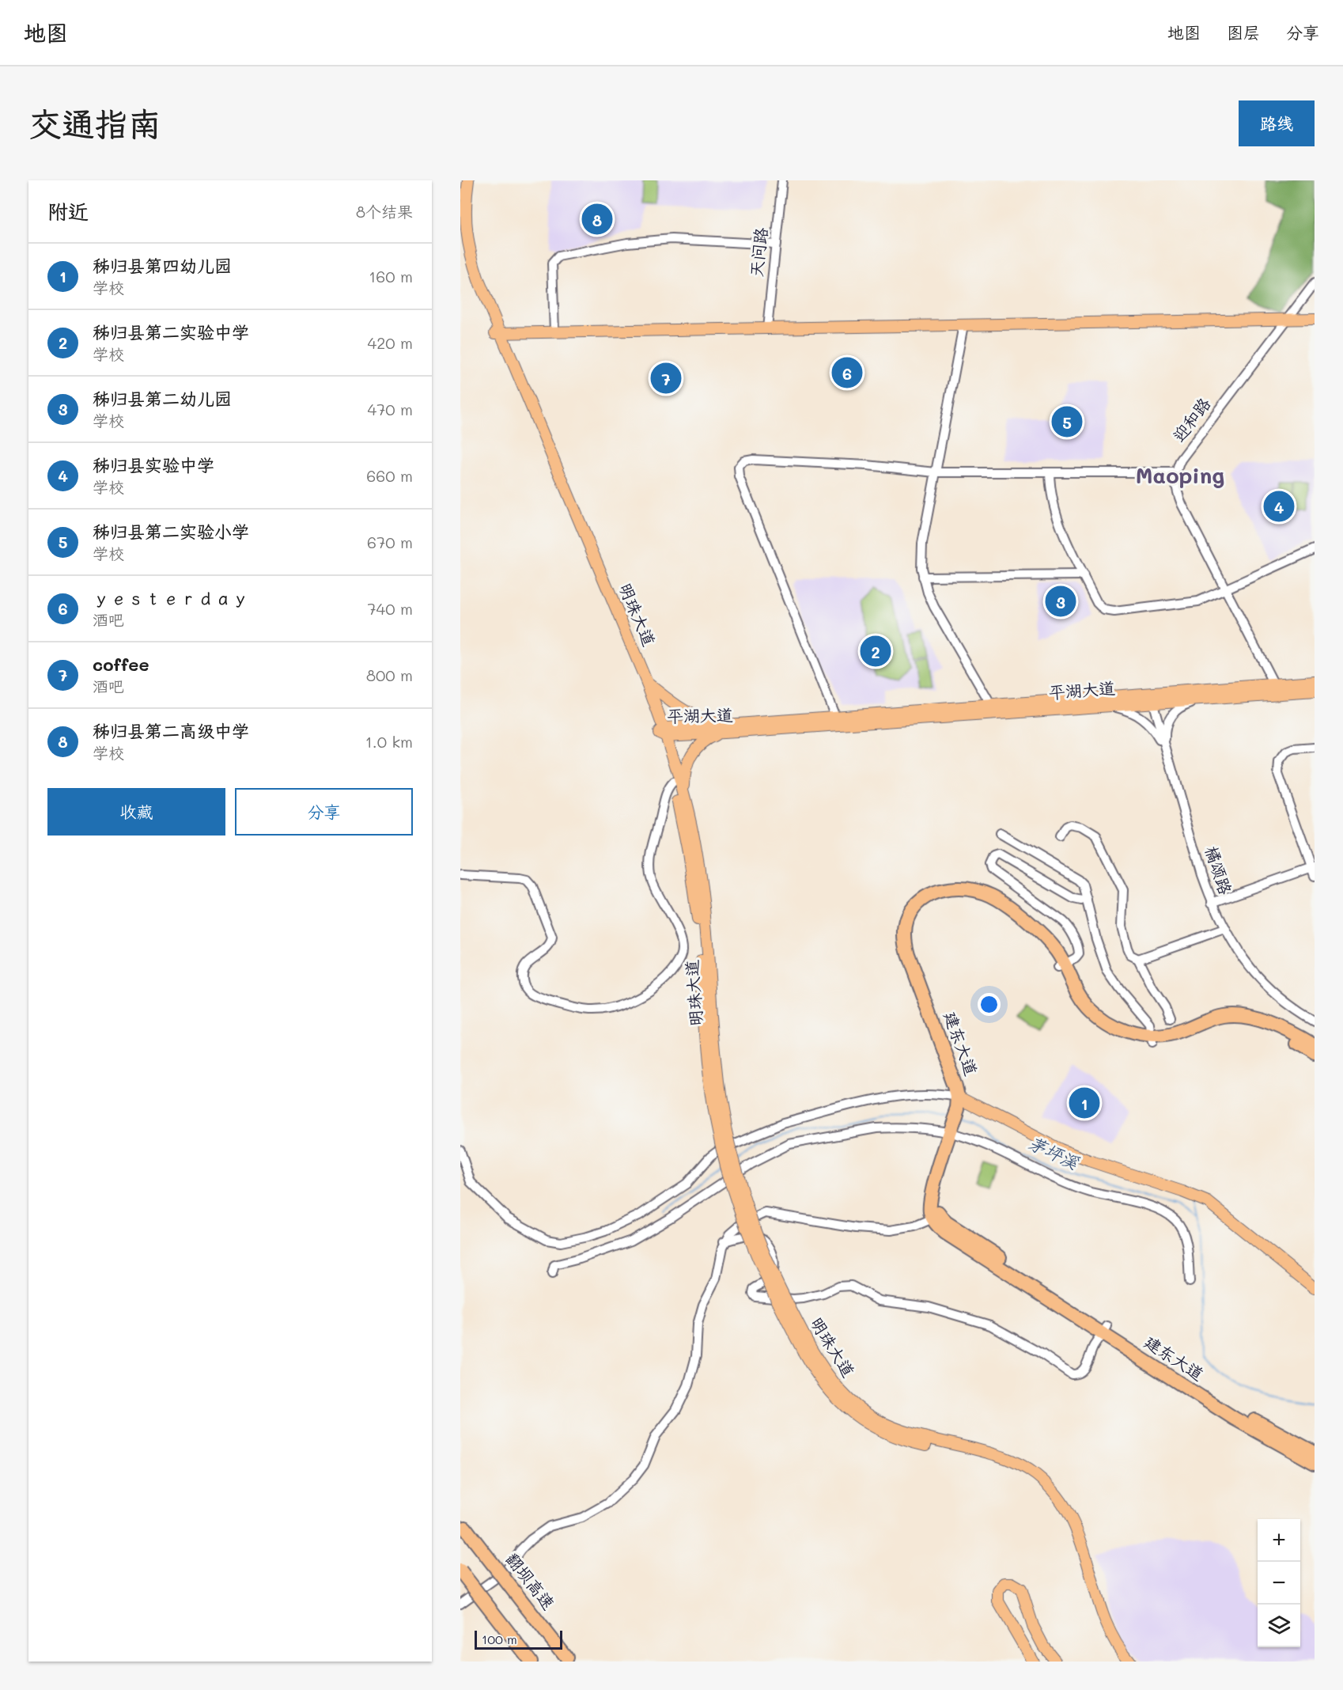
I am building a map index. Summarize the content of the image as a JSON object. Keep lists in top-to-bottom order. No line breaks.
{"streets":{"highway":["建东大道","翻坝高速"],"main road":["明珠大道","平湖大道"],"street":["天问路","迎和路","橘颂路"]},"crossings":[["明珠大道","平湖大道"],["平湖大道","橘颂路"]],"districts":["Maoping"],"water":["茅坪溪"],"scale_bar":"100 m","page":{"header":"地图","nav":["地图","图层","分享"],"buttons":["路线",["收藏","分享"]],"title":"交通指南","heading":["附近","8个结果"],"pins":["8","6","7","5","4","3","2","1"],"list":[{"mark":"1","name":"秭归县第四幼儿园","note":"学校","value":"160 m"},{"mark":"2","name":"秭归县第二实验中学","note":"学校","value":"420 m"},{"mark":"3","name":"秭归县第二幼儿园","note":"学校","value":"470 m"},{"mark":"4","name":"秭归县实验中学","note":"学校","value":"660 m"},{"mark":"5","name":"秭归县第二实验小学","note":"学校","value":"670 m"},{"mark":"6","name":"ｙｅｓｔｅｒｄａｙ","note":"酒吧","value":"740 m"},{"mark":"7","name":"coffee","note":"酒吧","value":"800 m"},{"mark":"8","name":"秭归县第二高级中学","note":"学校","value":"1.0 km"}],"map_buttons":["+","−"],"scale":"100 m"}}
